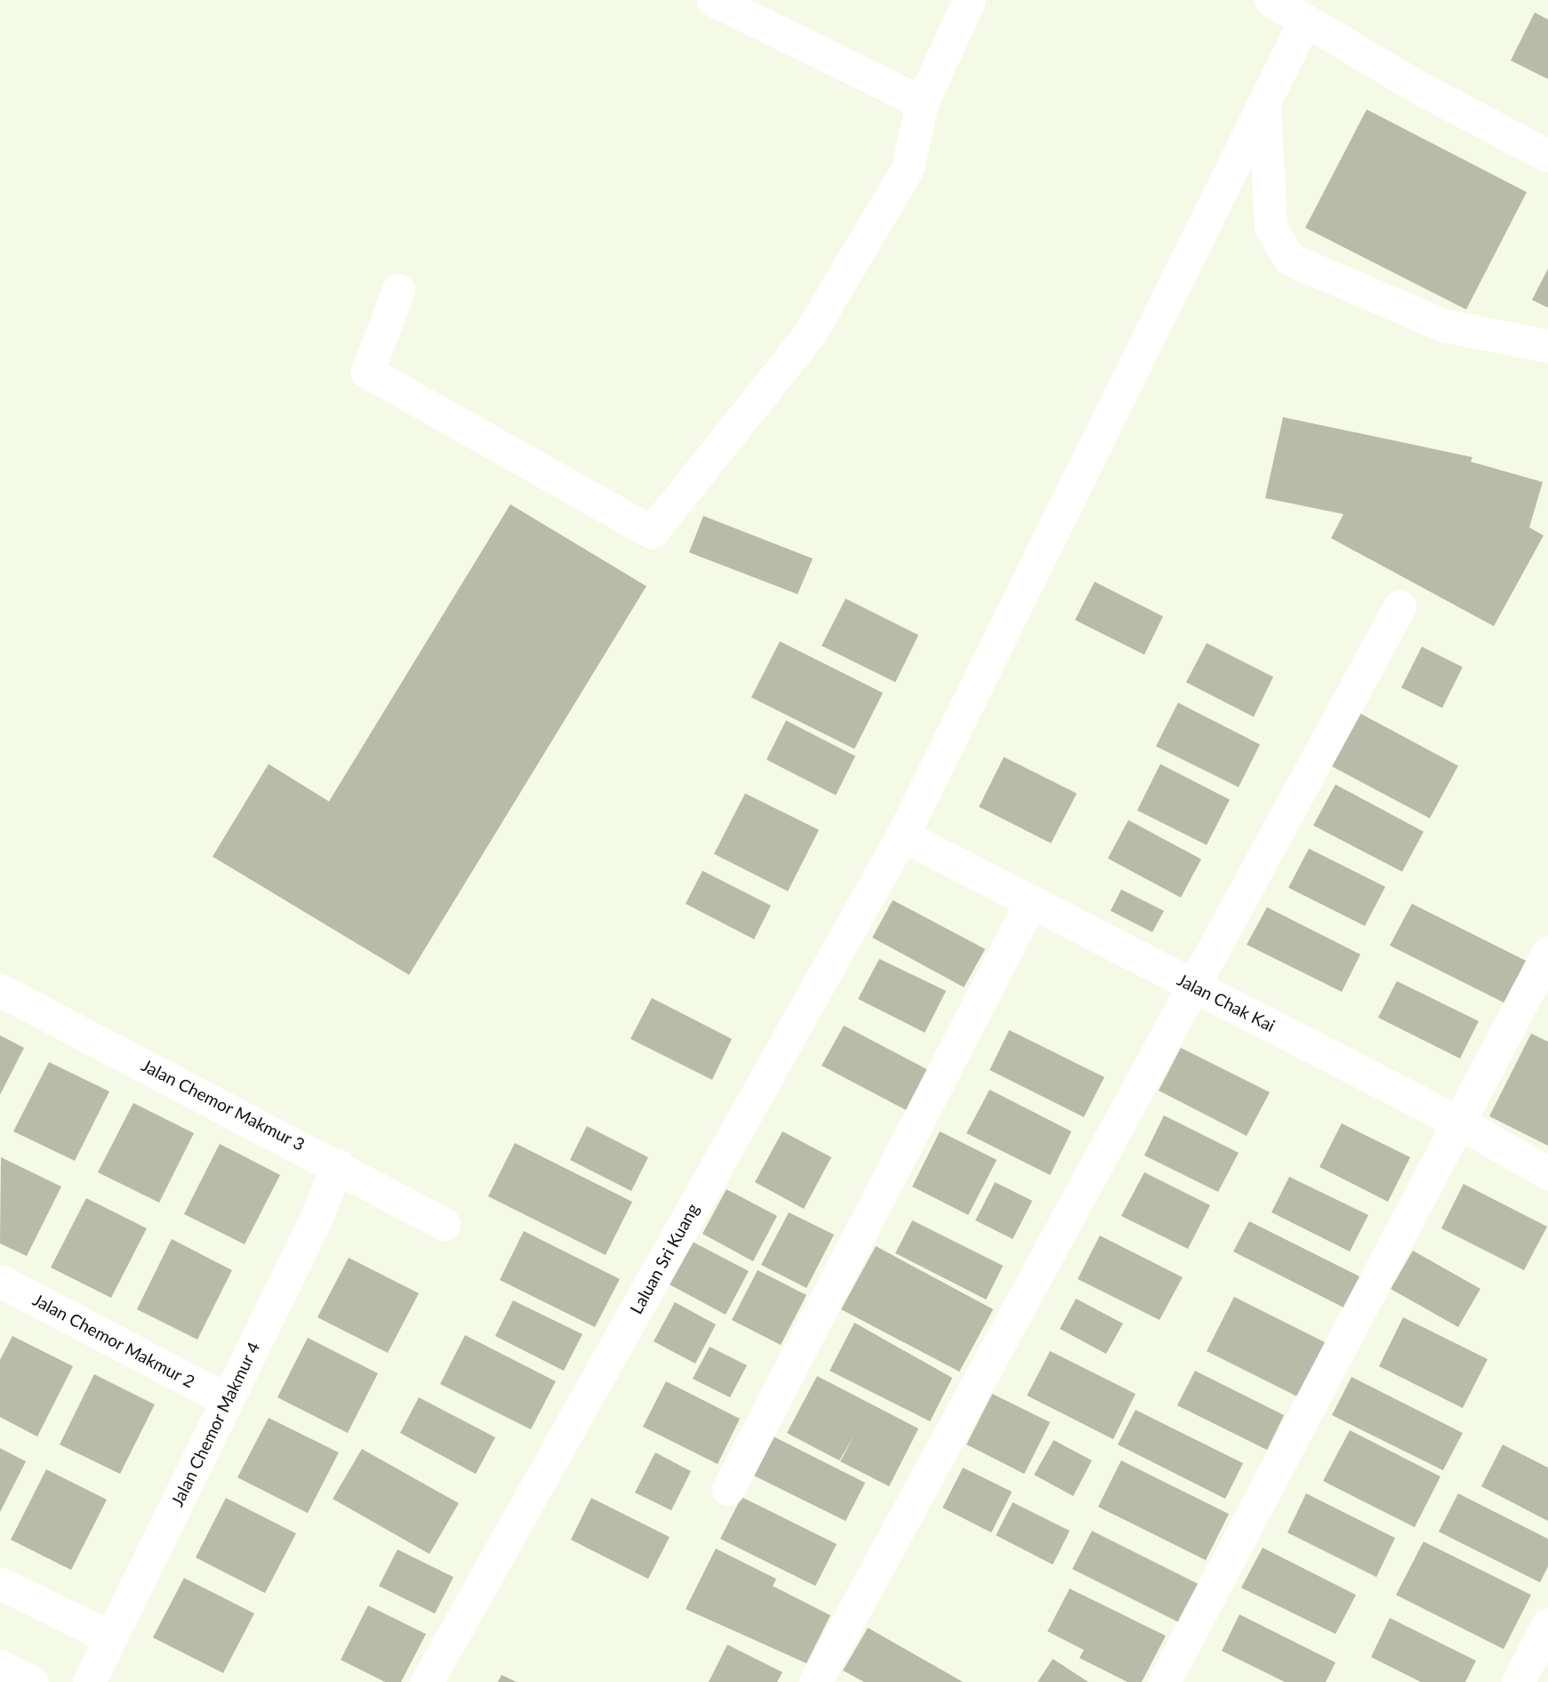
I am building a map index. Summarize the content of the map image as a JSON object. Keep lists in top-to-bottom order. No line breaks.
{"streets":{"street":["Jalan Chak Kai","Jalan Chemor Makmur 3","Laluan Sri Kuang","Jalan Chemor Makmur 2","Jalan Chemor Makmur 4"]},"crossings":[["Jalan Chak Kai","Laluan Sri Kuang"],["Jalan Chemor Makmur 3","Jalan Chemor Makmur 4"],["Jalan Chemor Makmur 2","Jalan Chemor Makmur 4"]]}
